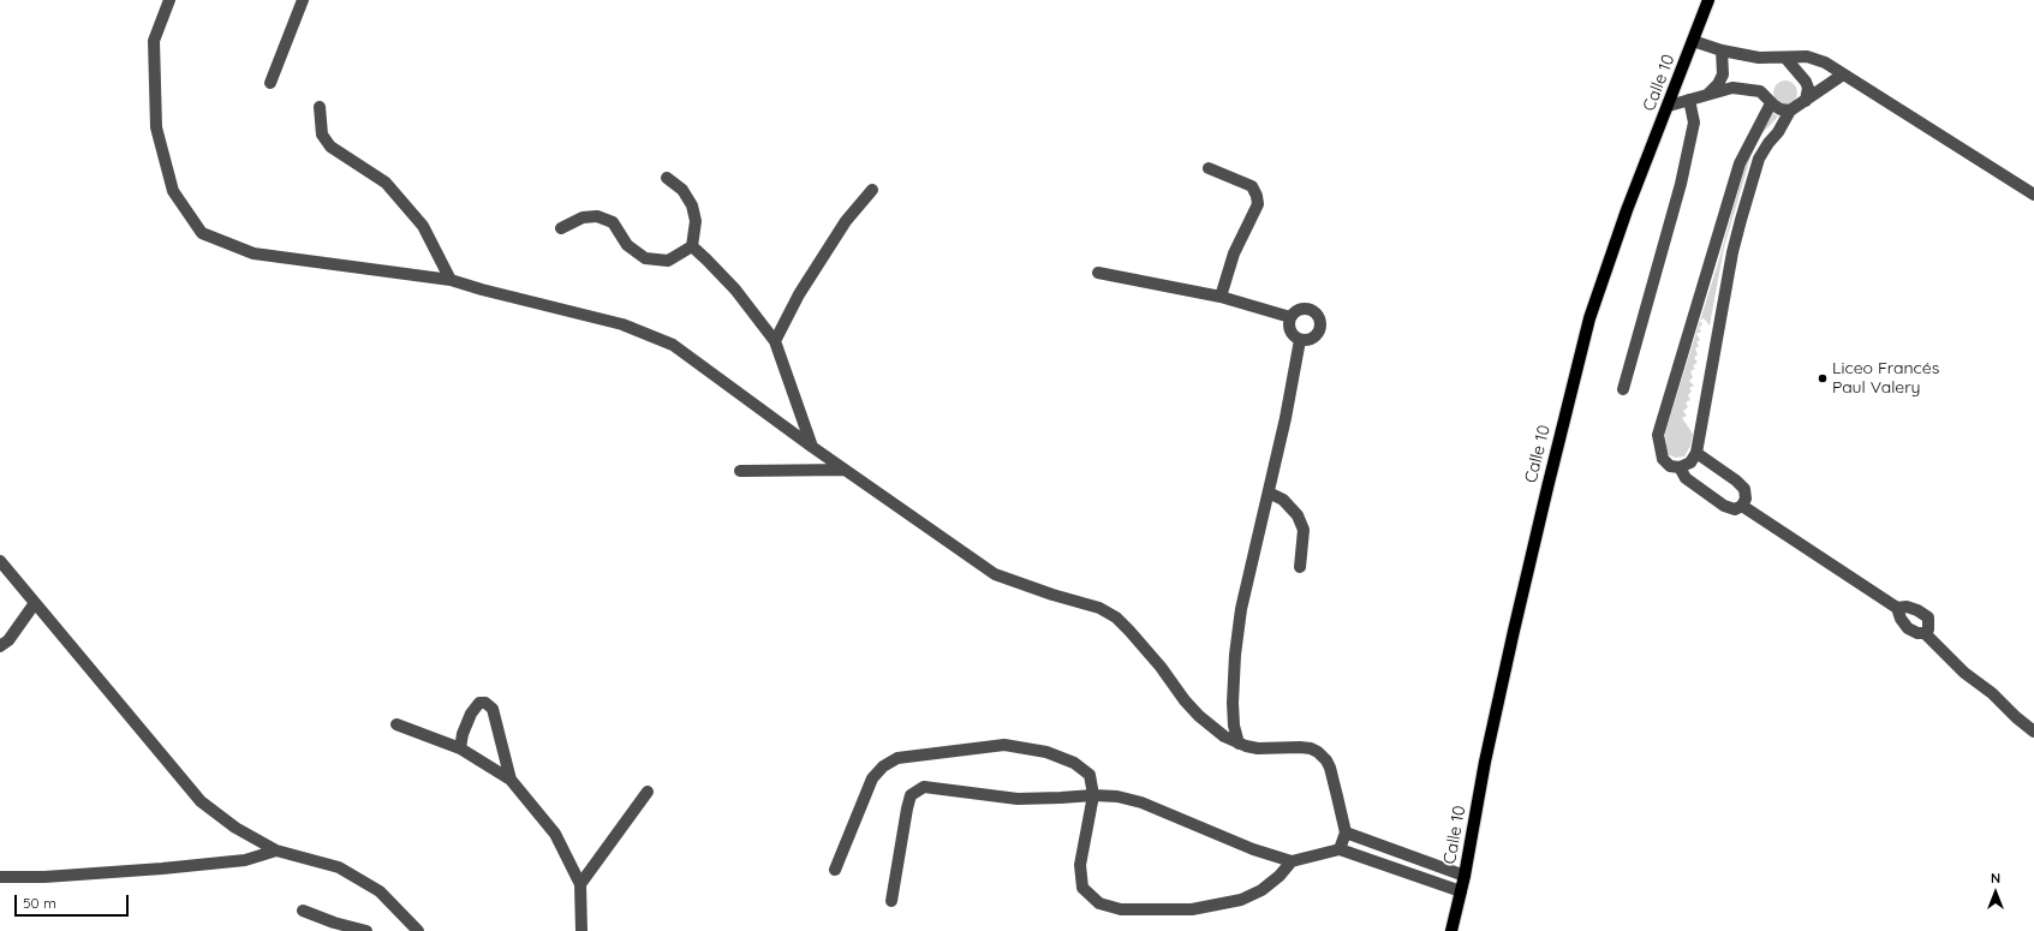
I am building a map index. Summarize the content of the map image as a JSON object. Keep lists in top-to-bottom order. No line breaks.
{"streets":{"main road":["Calle 10"]},"places":["Liceo Francés Paul Valery"],"scale_bar":"50 m","north":"top"}
